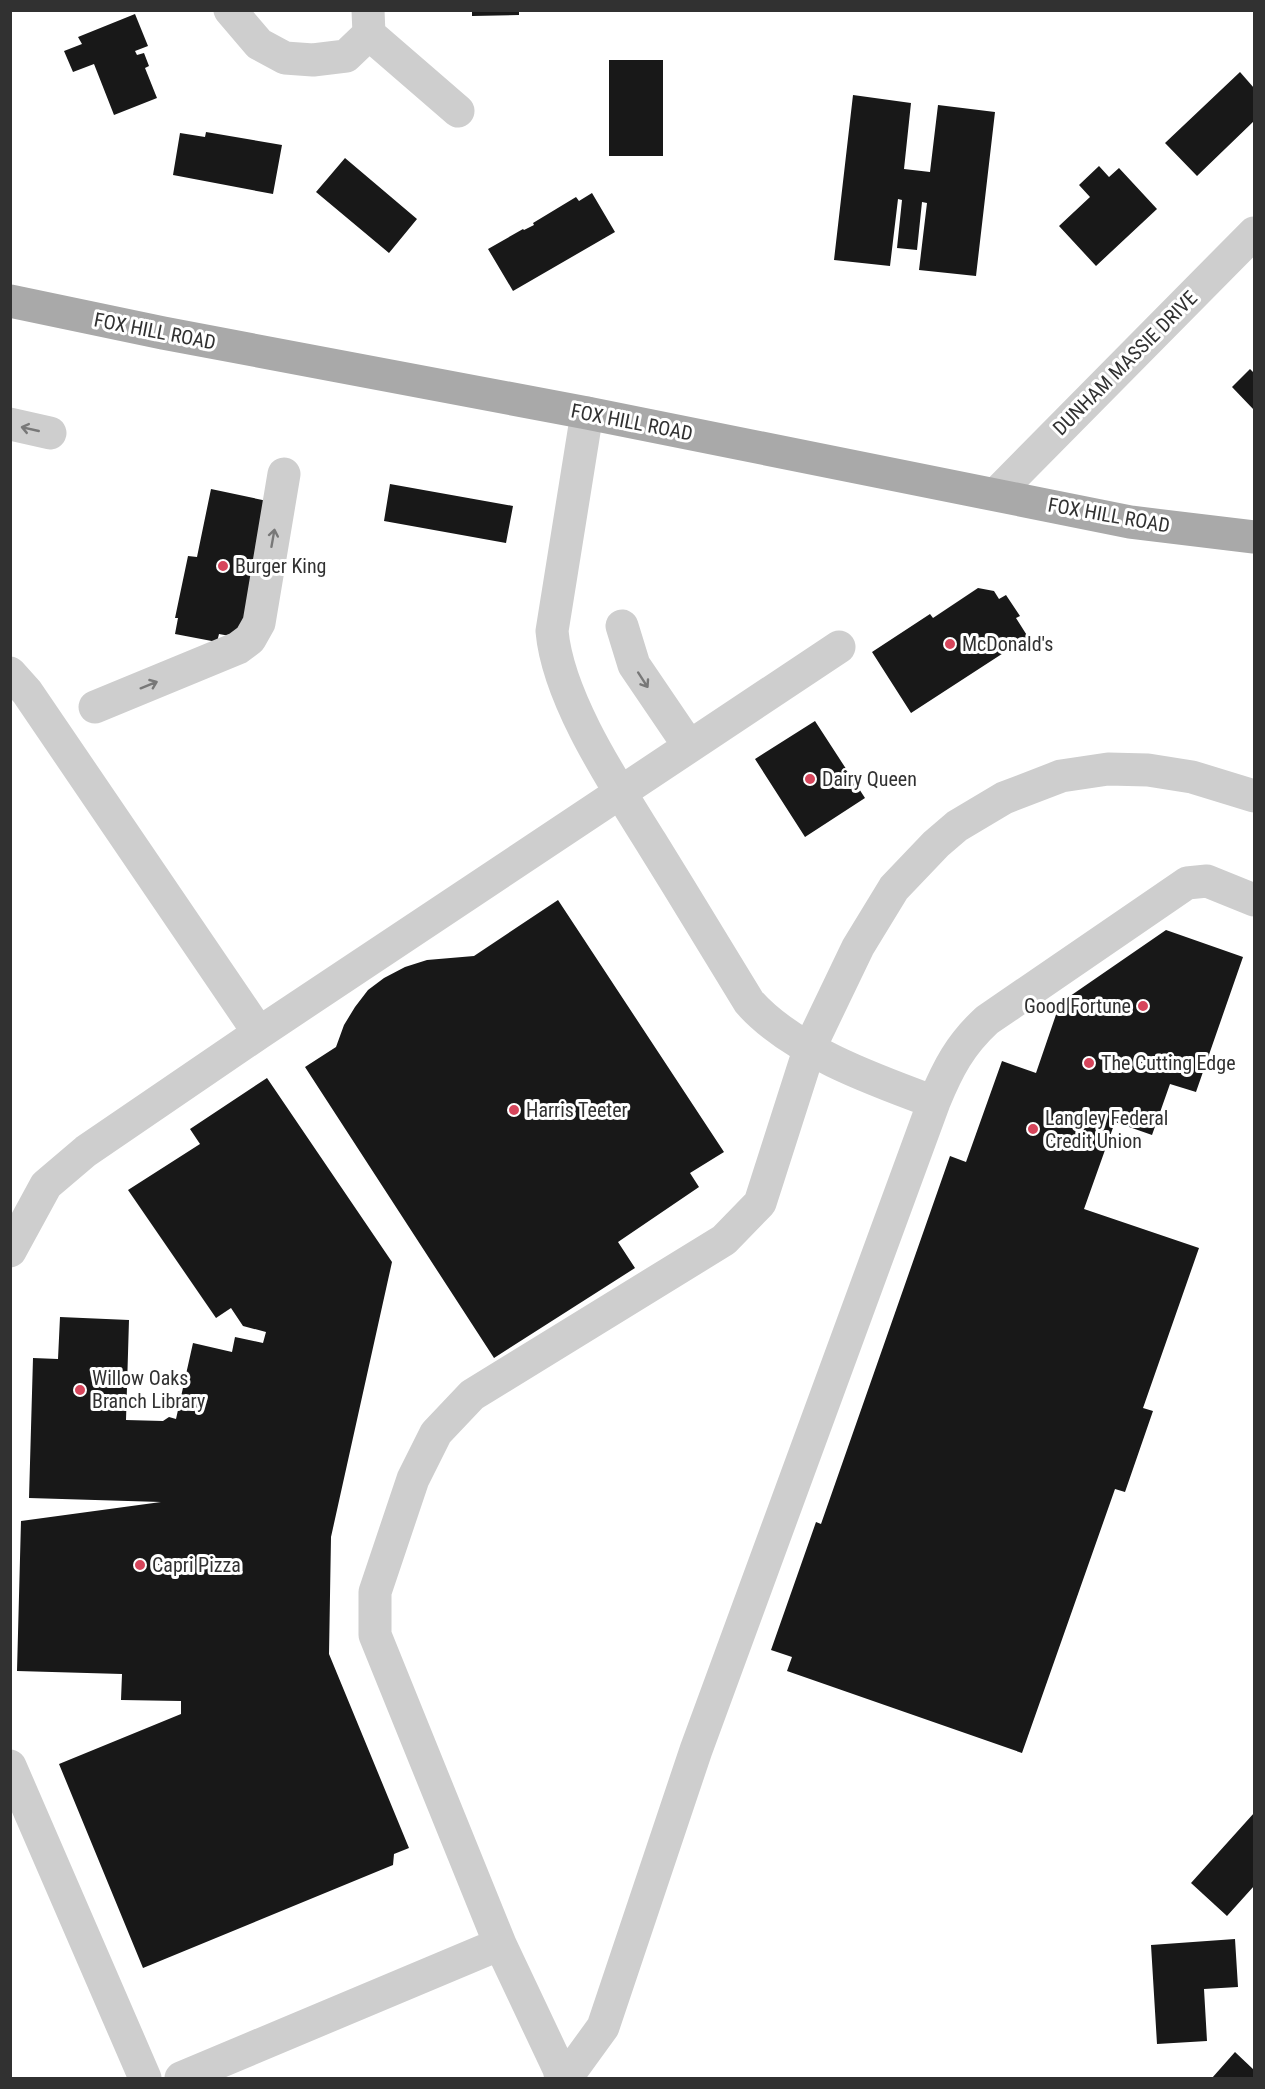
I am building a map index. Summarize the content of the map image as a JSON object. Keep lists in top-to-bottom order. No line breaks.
{"streets":{"main road":["FOX HILL ROAD"],"street":["DUNHAM MASSIE DRIVE"]},"crossings":[["FOX HILL ROAD","DUNHAM MASSIE DRIVE"]],"places":["Burger King","McDonald's","Dairy Queen","Good Fortune","The Cutting Edge","Harris Teeter","Langley Federal Credit Union","Willow Oaks Branch Library","Capri Pizza"]}
